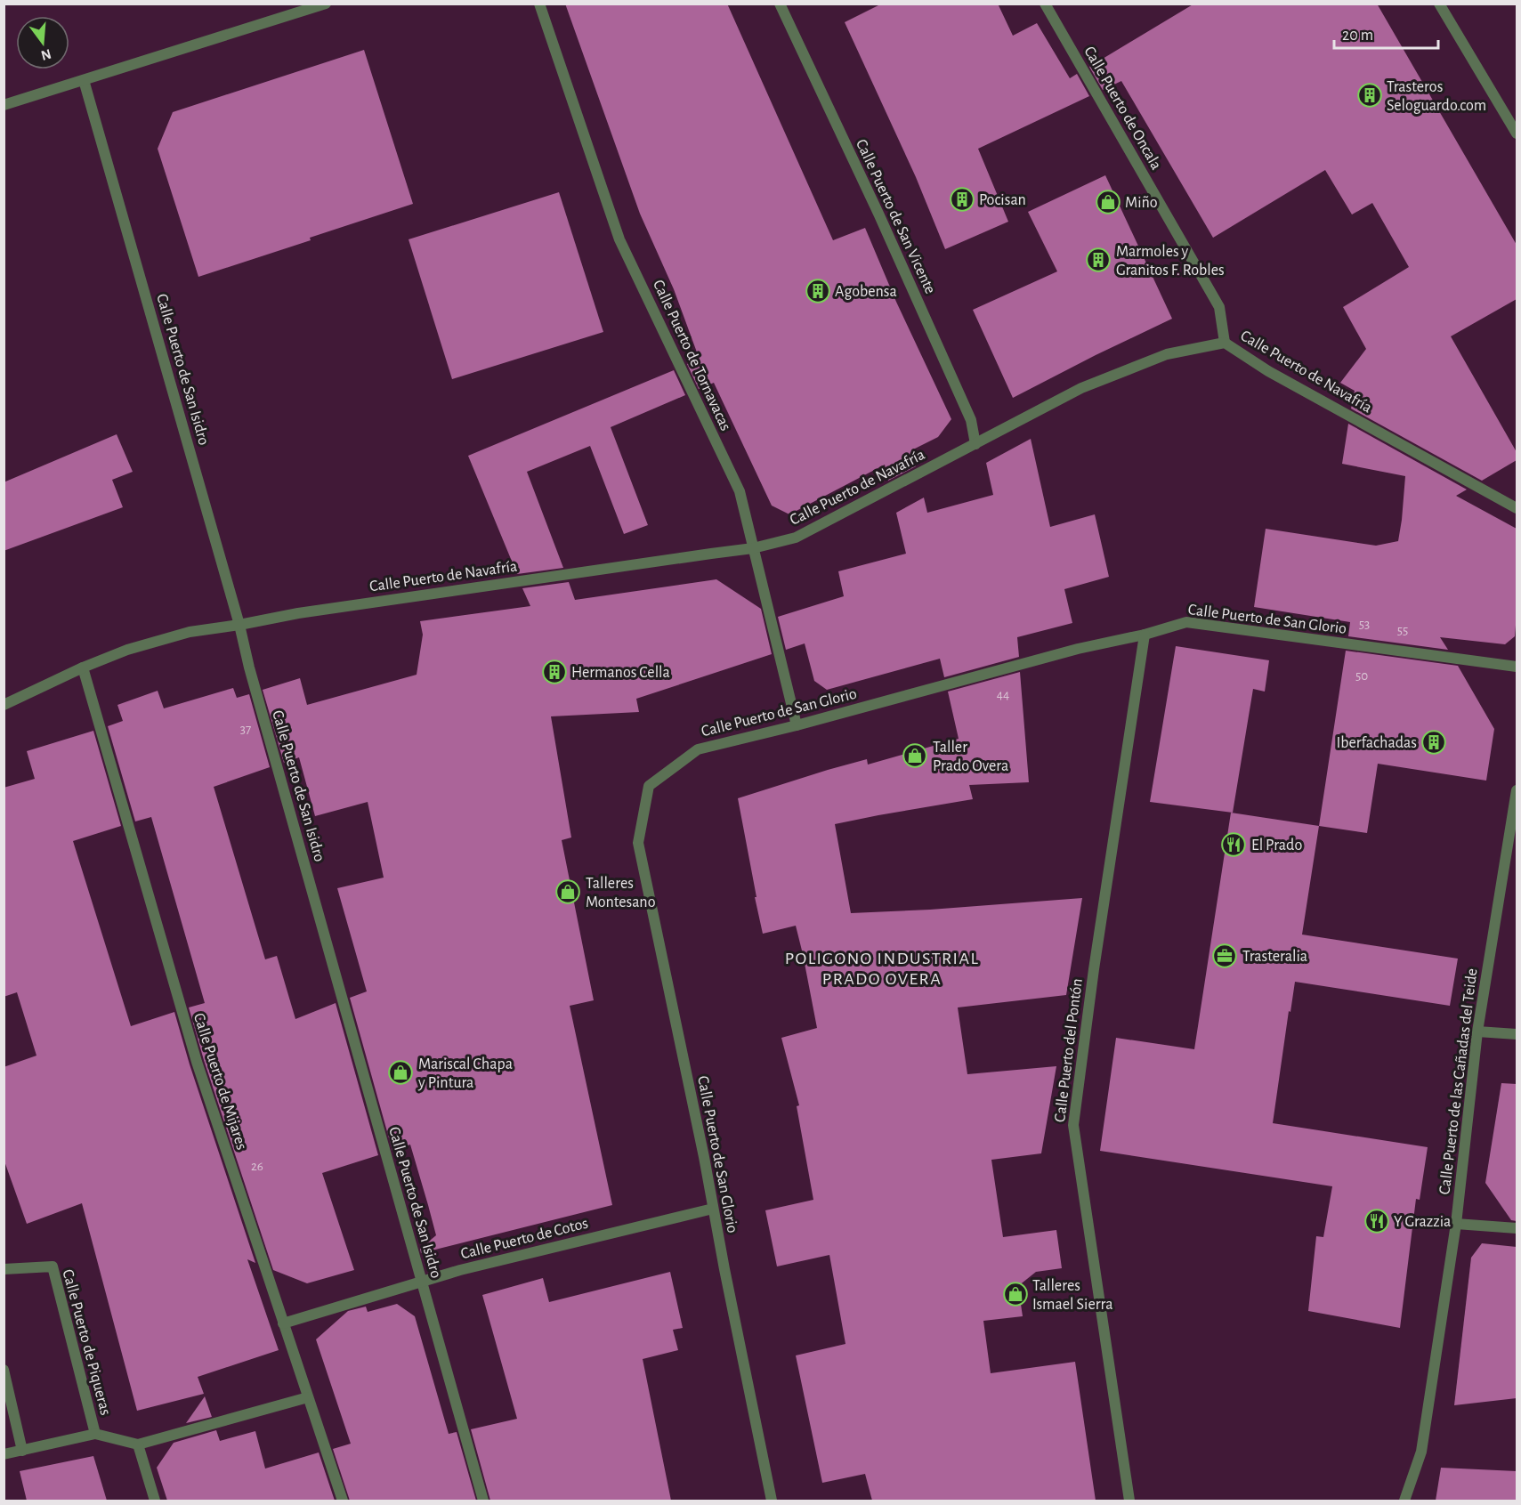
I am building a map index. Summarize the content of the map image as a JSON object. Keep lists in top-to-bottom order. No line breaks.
{"streets":{"street":["Calle Puerto de Oncala","Calle Puerto de San Vicente","Calle Puerto de Tornavacas","Calle Puerto de San Isidro","Calle Puerto de Navafría","Calle Puerto de San Glorio","Calle Puerto del Pontón","Calle Puerto de Mijares","Calle Puerto de las Cañadas del Teide","Calle Puerto de Cotos","Calle Puerto de Piqueras"]},"crossings":[["Calle Puerto de Oncala","Calle Puerto de Navafría"],["Calle Puerto de San Vicente","Calle Puerto de Navafría"],["Calle Puerto de Tornavacas","Calle Puerto de Navafría"],["Calle Puerto de Tornavacas","Calle Puerto de San Glorio"],["Calle Puerto de San Isidro","Calle Puerto de Navafría"],["Calle Puerto de San Isidro","Calle Puerto de Cotos"],["Calle Puerto de Navafría","Calle Puerto de Mijares"],["Calle Puerto de San Glorio","Calle Puerto del Pontón"],["Calle Puerto de San Glorio","Calle Puerto de Cotos"],["Calle Puerto de Mijares","Calle Puerto de Cotos"]],"districts":["POLIGONO INDUSTRIAL PRADO OVERA"],"places":{"building":["Trasteros Seloguardo.com","Pocisan","Marmoles y Granitos F. Robles","Agobensa","Hermanos Cella","Iberfachadas"],"shop":["Miño","Taller Prado Overa","Talleres Montesano","Mariscal Chapa y Pintura","Talleres Ismael Sierra"],"restaurant":["El Prado","Y Grazzia"],"office":["Trasteralia"]},"house_numbers":["53","55","50","44","37","26"],"scale_bar":"20 m","north":"bottom"}
